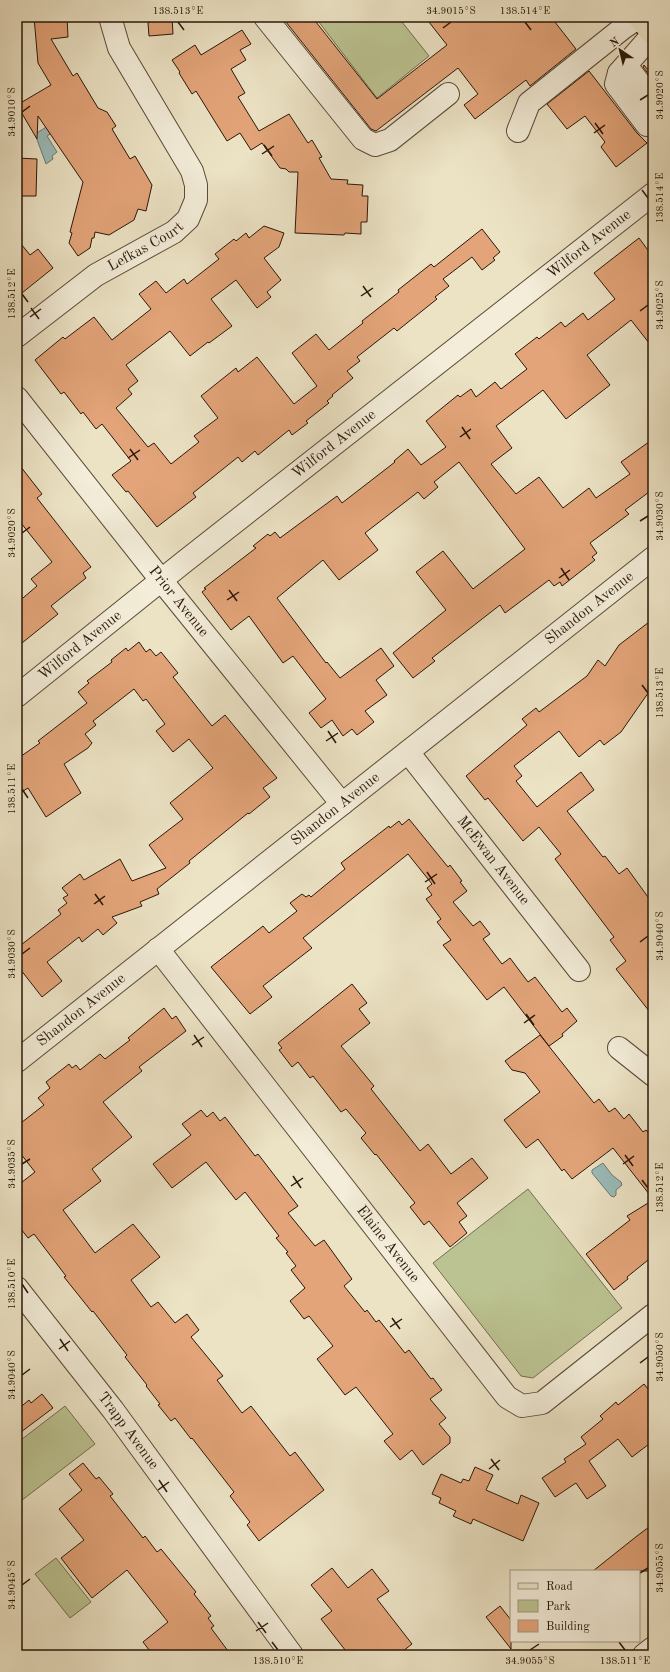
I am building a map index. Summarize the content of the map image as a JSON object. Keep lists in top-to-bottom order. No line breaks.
{"streets":{"street":["Wilford Avenue","Lefkas Court","Prior Avenue","Shandon Avenue","McEwan Avenue","Elaine Avenue","Trapp Avenue"]},"crossings":[["Wilford Avenue","Prior Avenue"],["Prior Avenue","Shandon Avenue"],["Shandon Avenue","McEwan Avenue"],["Shandon Avenue","Elaine Avenue"]],"legend":["Road","Park","Building"],"north":"top left","coordinates":["138.513°E","34.9015°S","138.514°E","34.9020°S","34.9010°S","138.512°E","34.9025°S","34.9030°S","138.511°E","34.9040°S","34.9035°S","138.510°E","34.9050°S","34.9055°S","34.9045°S"]}
